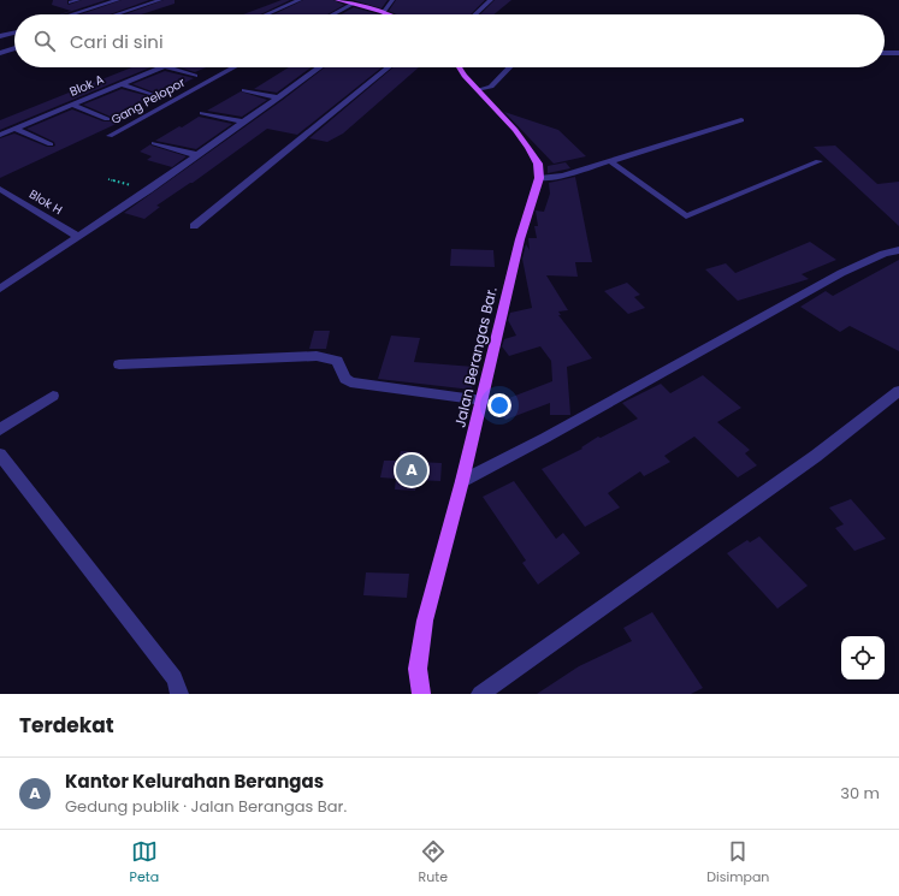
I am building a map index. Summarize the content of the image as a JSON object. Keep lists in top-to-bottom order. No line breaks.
{"streets":{"main road":["Jalan Berangas Bar."],"street":["Blok A","Gang Pelopor","Blok H"]},"page":{"search":"Cari di sini","pins":"A","heading":"Terdekat","list":[{"mark":"A","name":"Kantor Kelurahan Berangas","note":"Gedung publik · Jalan Berangas Bar.","value":"30 m"}],"nav":["Peta","Rute","Disimpan"]}}
